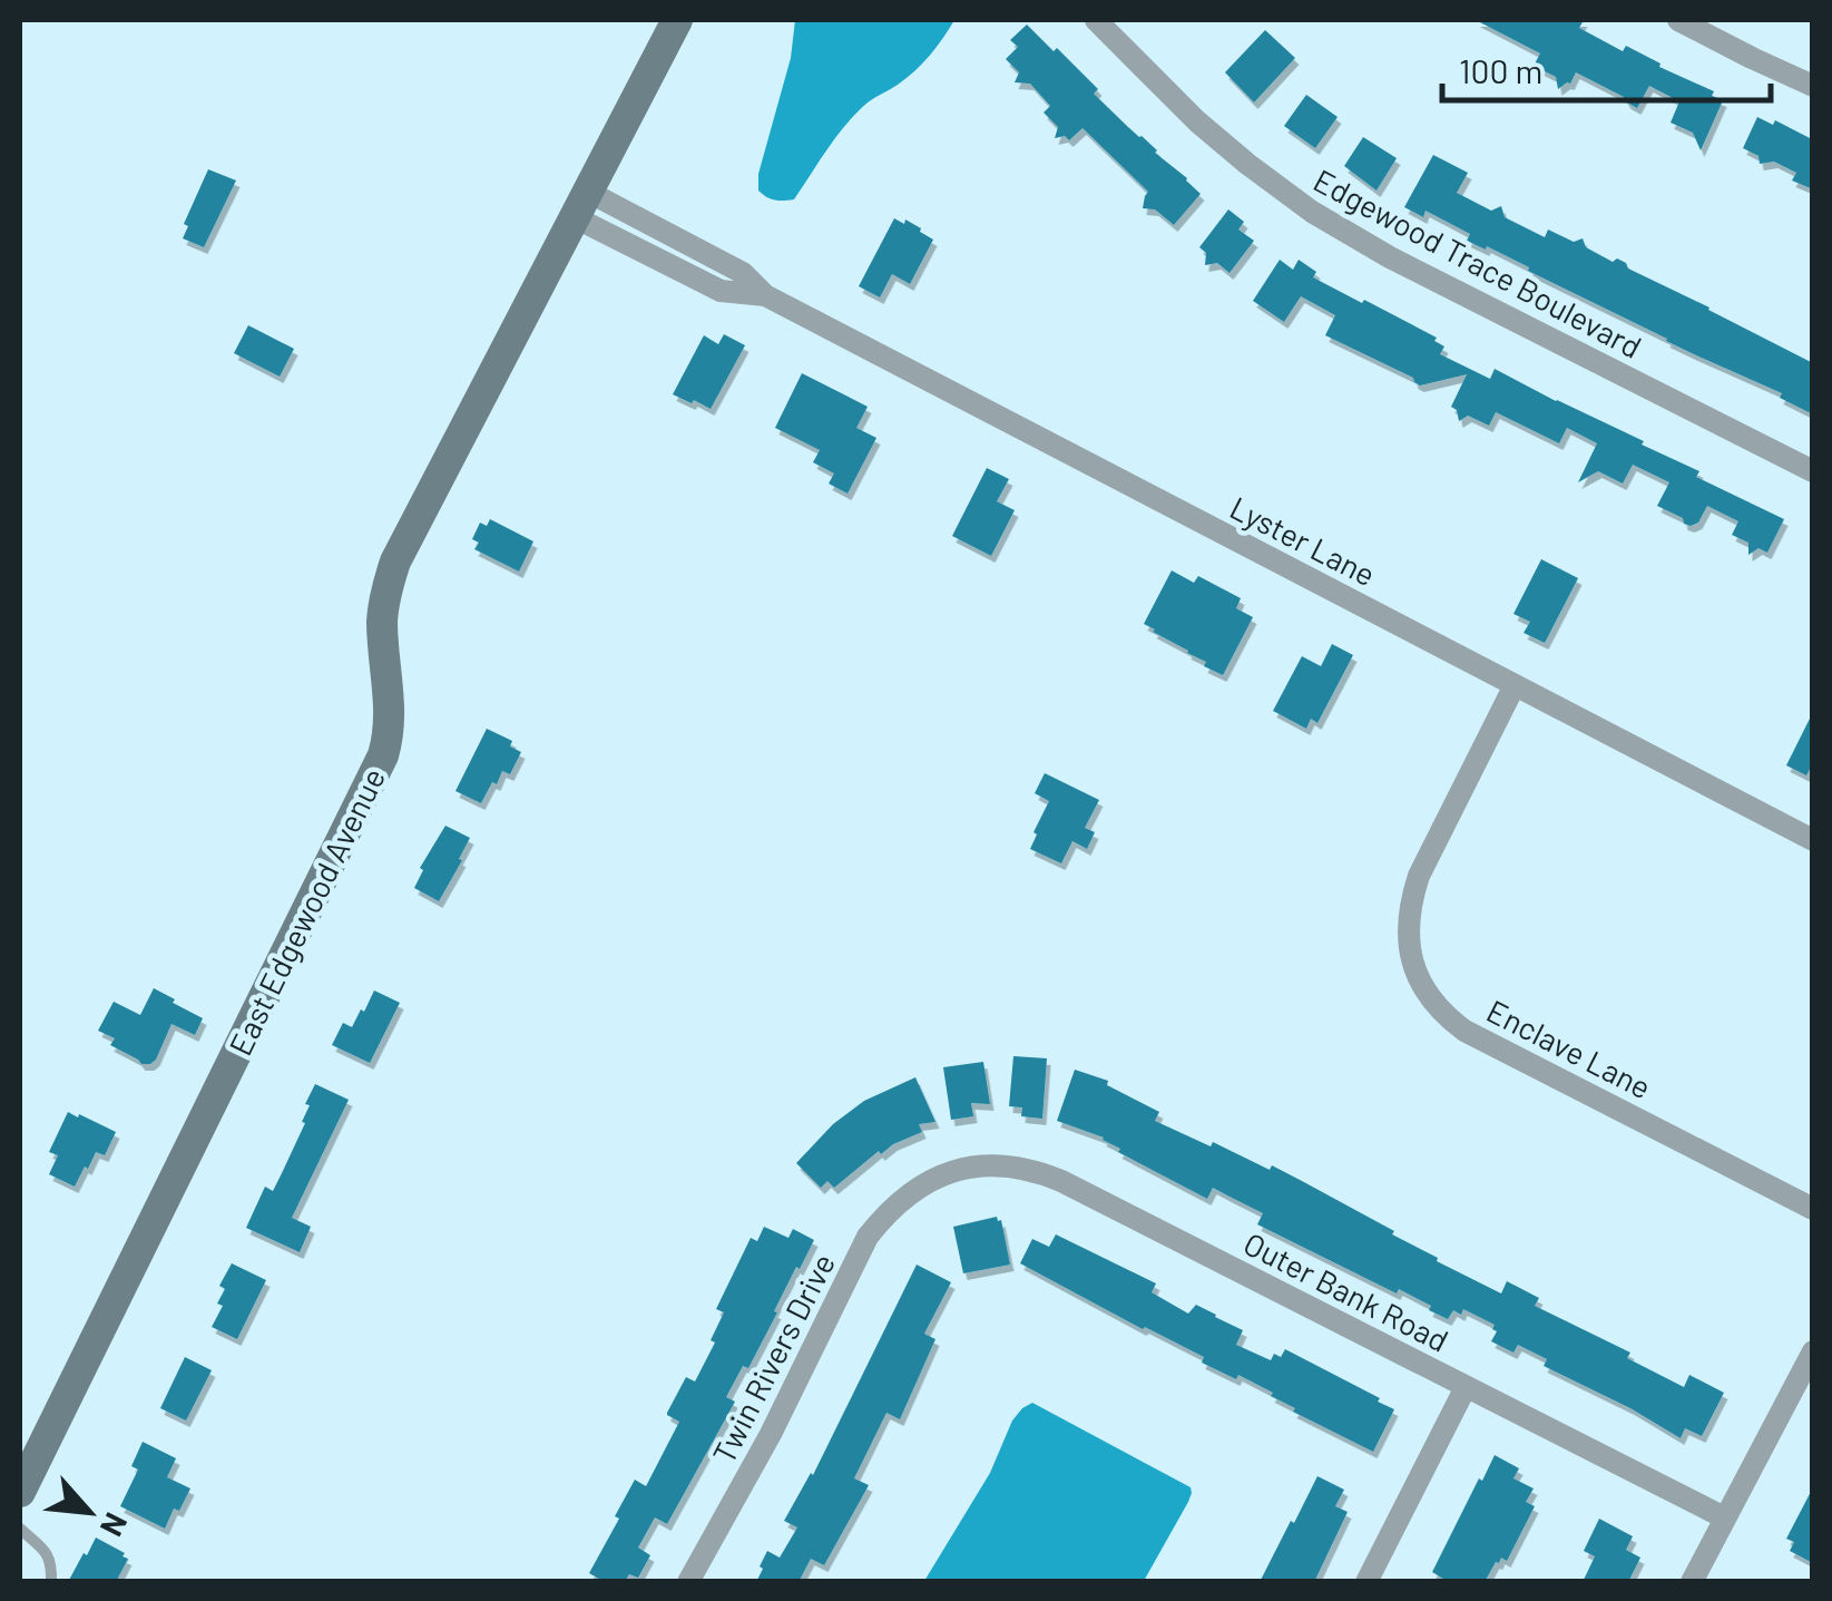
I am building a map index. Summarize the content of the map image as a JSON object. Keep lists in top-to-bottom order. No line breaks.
{"streets":{"main road":["East Edgewood Avenue"],"street":["Edgewood Trace Boulevard","Lyster Lane","Enclave Lane","Outer Bank Road","Twin Rivers Drive"]},"crossings":[["Lyster Lane","East Edgewood Avenue"],["Lyster Lane","Enclave Lane"],["Outer Bank Road","Twin Rivers Drive"]],"scale_bar":"100 m","north":"bottom right"}
